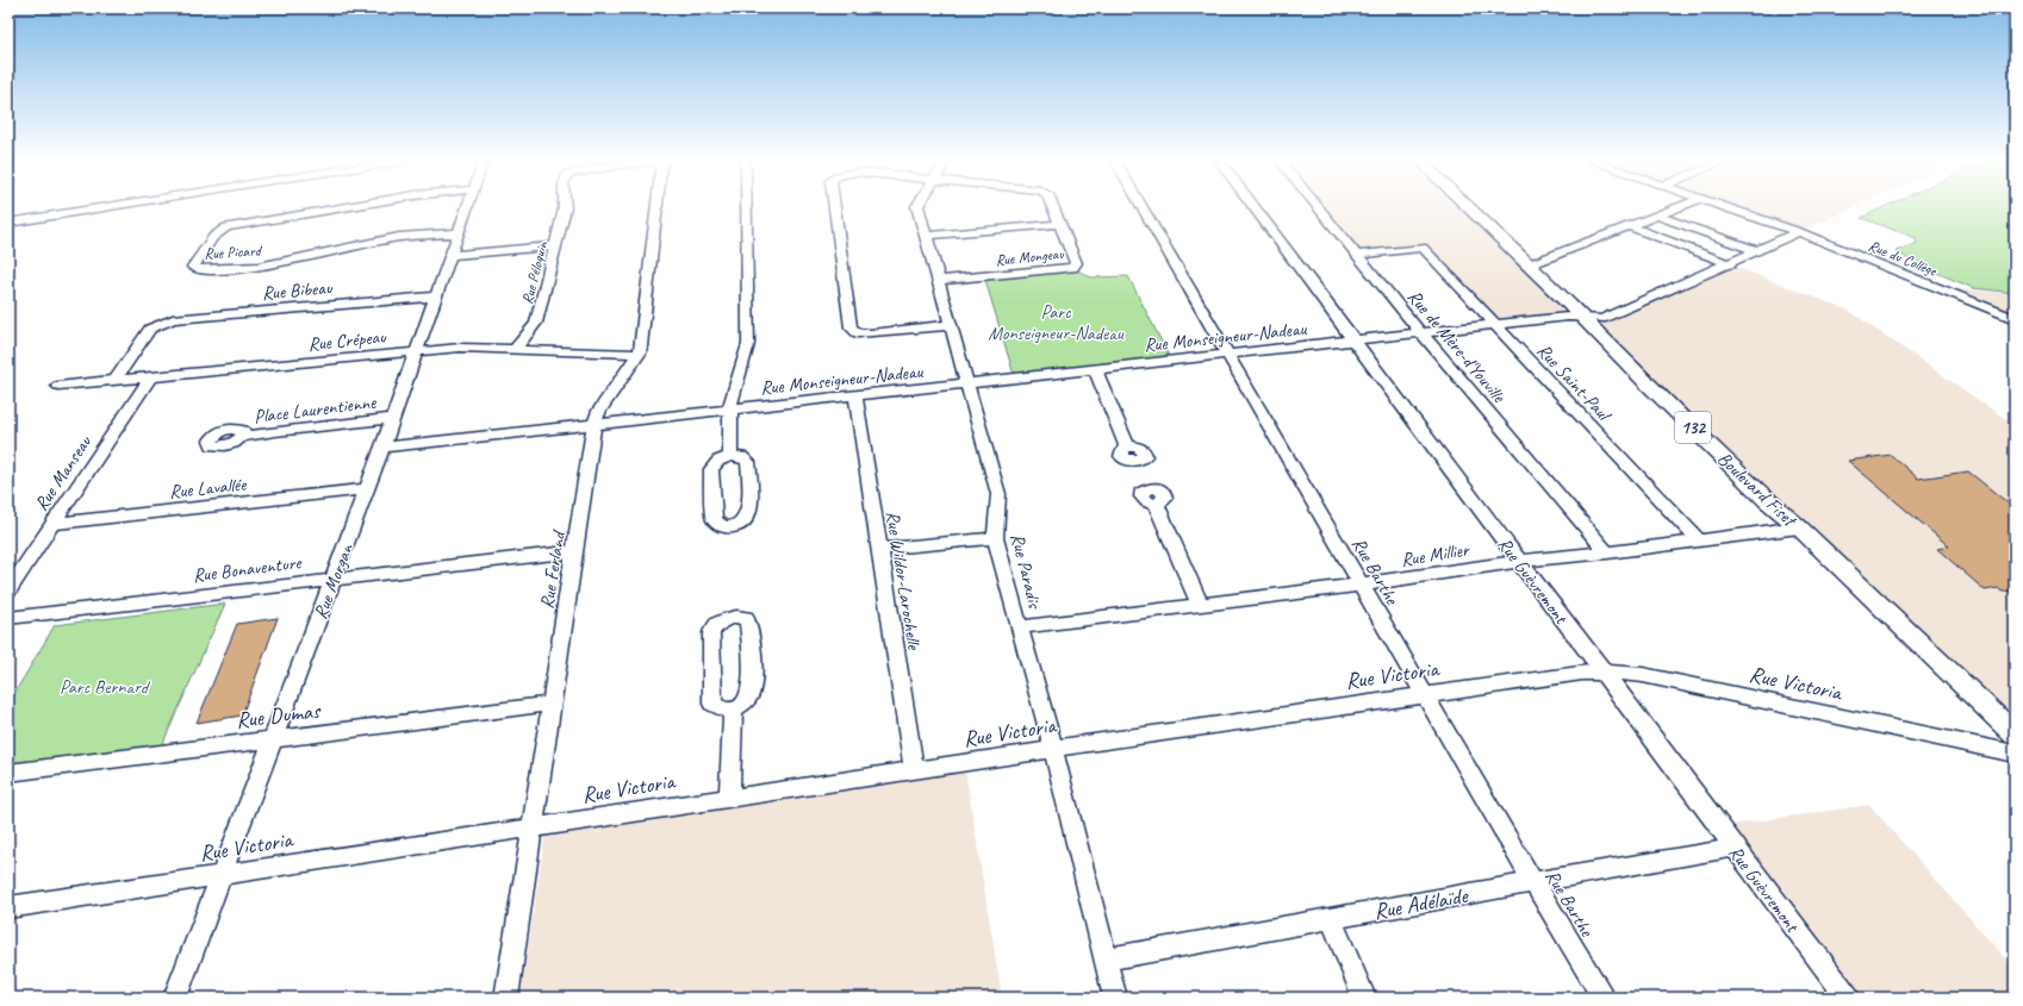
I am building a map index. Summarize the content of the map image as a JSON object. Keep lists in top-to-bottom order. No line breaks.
{"streets":{"main road":["132","Boulevard Fiset"],"street":["Rue Picard","Rue Mongeau","Rue du Collège","Rue Péloquin","Rue Bibeau","Rue Monseigneur-Nadeau","Rue Crépeau","Rue de Mère-d'Youville","Rue Saint-Paul","Place Laurentienne","Rue Manseau","Rue Lavallée","Rue Millier","Rue Bonaventure","Rue Ferland","Rue Paradis","Rue Barthe","Rue Wildor-Larochelle","Rue Guèvremont","Rue Morgan","Rue Victoria","Rue Dumas","Rue Adélaïde"]},"crossings":[["Rue Picard","Rue Morgan"],["Rue Mongeau","Rue Paradis"],["Rue du Collège","Rue Monseigneur-Nadeau"],["Rue Péloquin","Rue Crépeau"],["Rue Bibeau","Rue Crépeau"],["Rue Bibeau","Rue Morgan"],["Rue Monseigneur-Nadeau","Rue de Mère-d'Youville"],["Rue Monseigneur-Nadeau","Rue Saint-Paul"],["Rue Monseigneur-Nadeau","Boulevard Fiset"],["Rue Monseigneur-Nadeau","Rue Ferland"],["Rue Monseigneur-Nadeau","Rue Paradis"],["Rue Monseigneur-Nadeau","Rue Barthe"],["Rue Monseigneur-Nadeau","Rue Wildor-Larochelle"],["Rue Monseigneur-Nadeau","Rue Guèvremont"],["Rue Monseigneur-Nadeau","Rue Morgan"],["Rue Crépeau","Rue Manseau"],["Rue Crépeau","Rue Ferland"],["Rue Crépeau","Rue Morgan"],["Rue de Mère-d'Youville","Rue Saint-Paul"],["Rue de Mère-d'Youville","Rue Millier"],["Rue Saint-Paul","Rue Millier"],["Place Laurentienne","Rue Morgan"],["Rue Manseau","Rue Lavallée"],["Rue Lavallée","Rue Morgan"],["Boulevard Fiset","Rue Millier"],["Rue Millier","Rue Paradis"],["Rue Millier","Rue Barthe"],["Rue Millier","Rue Guèvremont"],["Rue Bonaventure","Rue Ferland"],["Rue Bonaventure","Rue Morgan"],["Rue Ferland","Rue Victoria"],["Rue Ferland","Rue Dumas"],["Rue Paradis","Rue Victoria"],["Rue Paradis","Rue Adélaïde"],["Rue Barthe","Rue Victoria"],["Rue Barthe","Rue Adélaïde"],["Rue Wildor-Larochelle","Rue Victoria"],["Rue Guèvremont","Rue Victoria"],["Rue Guèvremont","Rue Adélaïde"],["Rue Morgan","Rue Victoria"],["Rue Morgan","Rue Dumas"]],"parks":["Parc Monseigneur-Nadeau","Parc Bernard"]}
